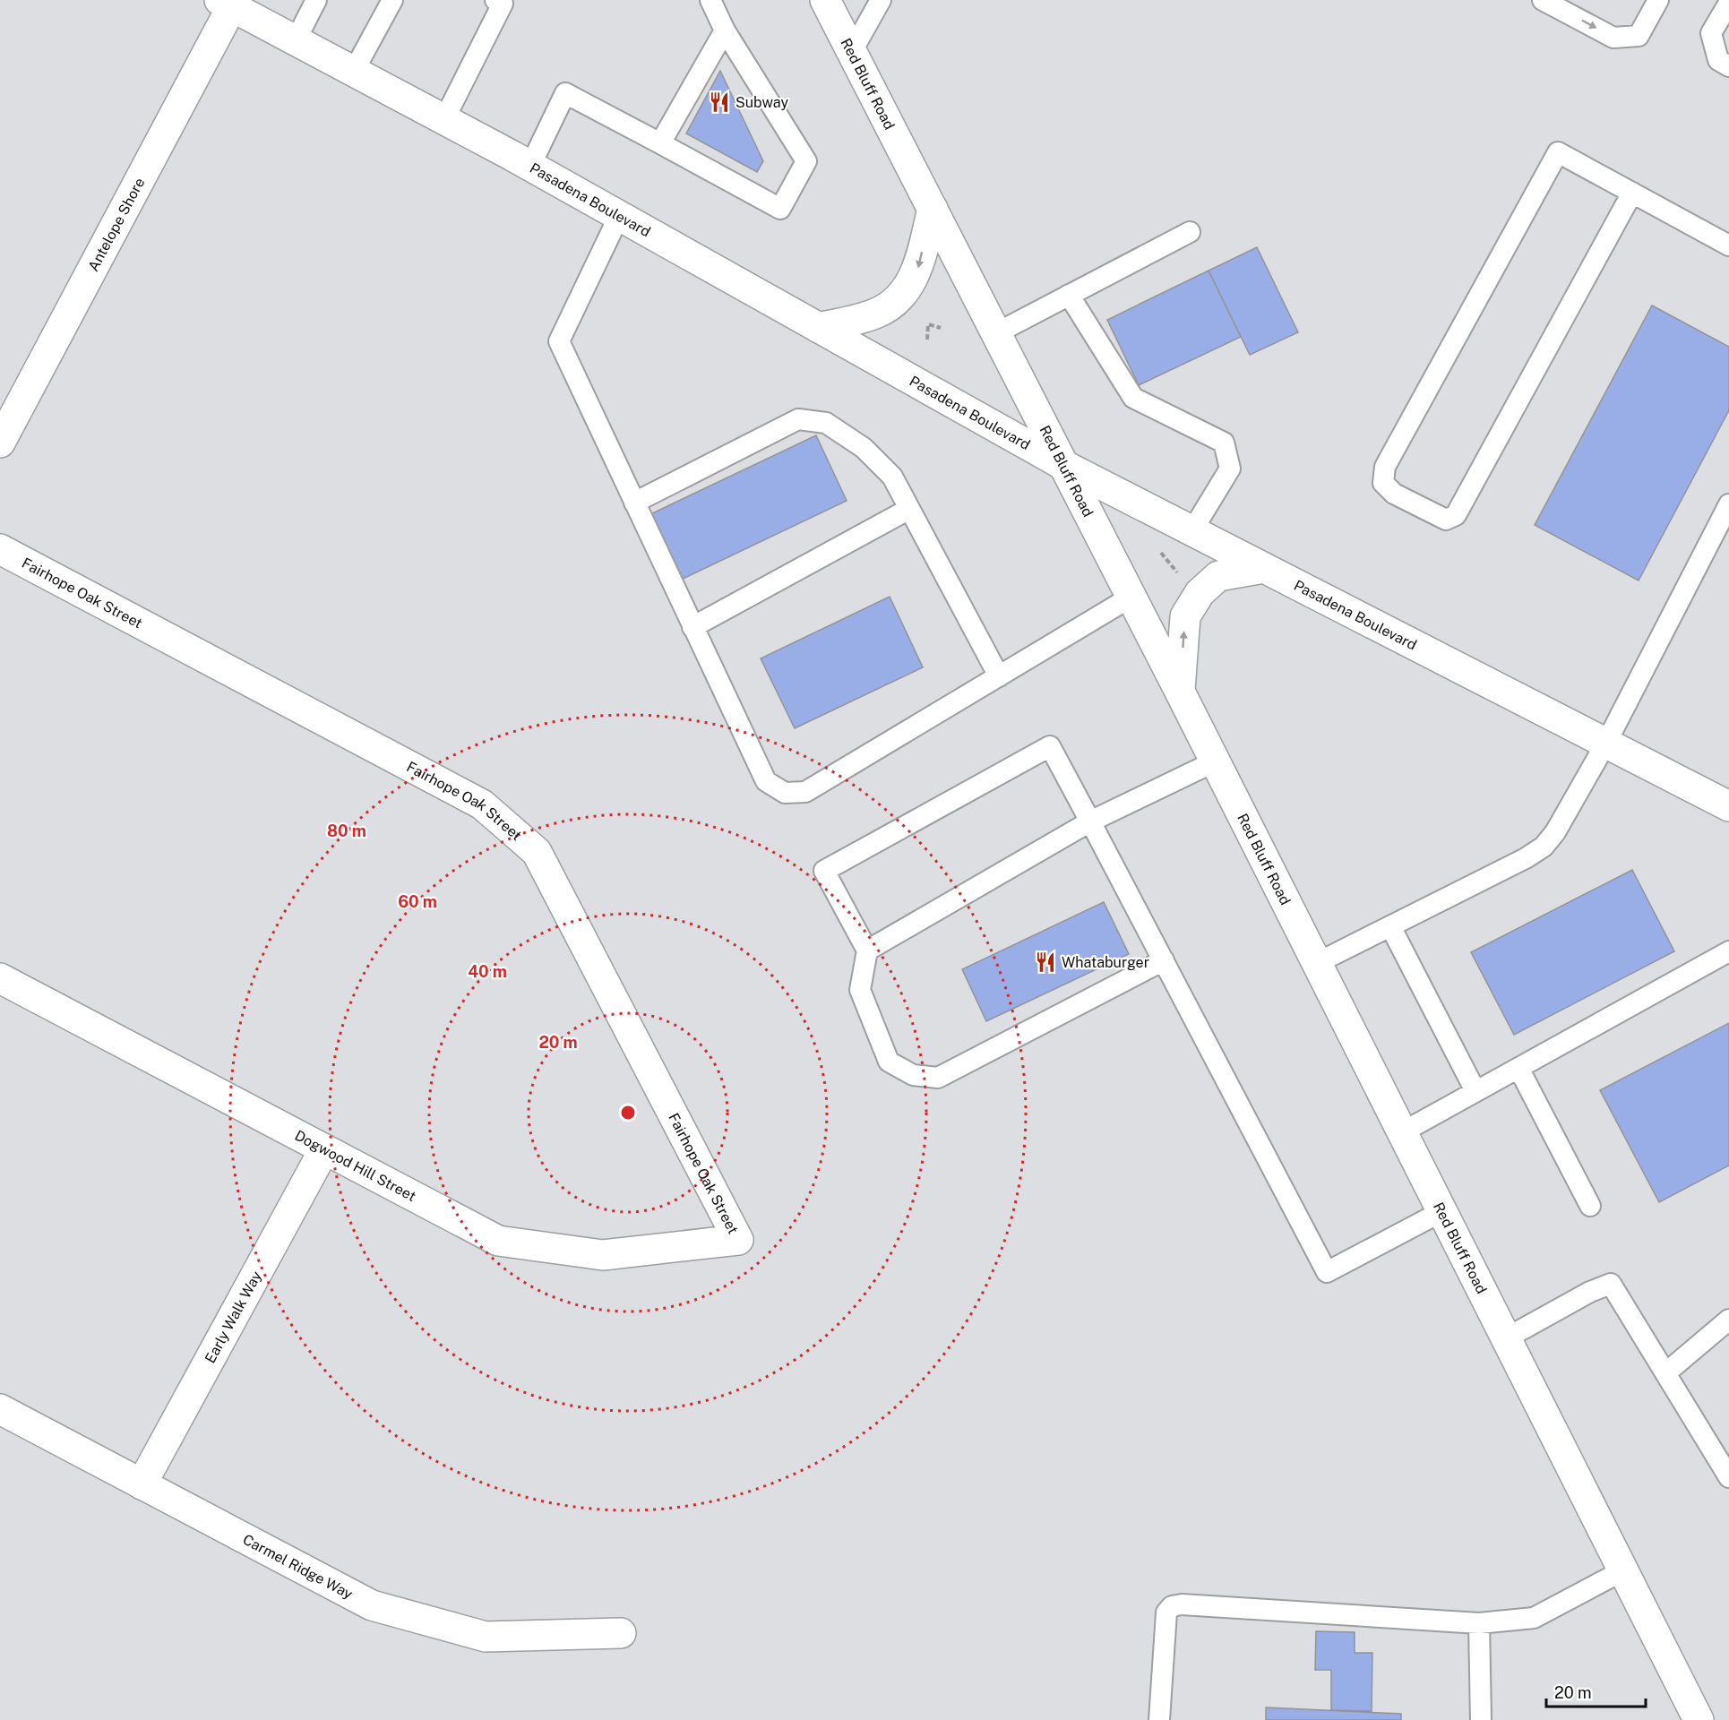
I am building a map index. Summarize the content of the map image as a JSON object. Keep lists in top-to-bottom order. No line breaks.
{"streets":{"main road":["Red Bluff Road","Pasadena Boulevard","Antelope Shore","Fairhope Oak Street","Dogwood Hill Street","Early Walk Way","Carmel Ridge Way"]},"crossings":[["Red Bluff Road","Pasadena Boulevard"],["Pasadena Boulevard","Antelope Shore"],["Fairhope Oak Street","Dogwood Hill Street"],["Dogwood Hill Street","Early Walk Way"],["Early Walk Way","Carmel Ridge Way"]],"places":{"restaurant":["Subway","Whataburger"]},"scale_bar":"20 m","rings":["80 m","60 m","40 m","20 m"]}
